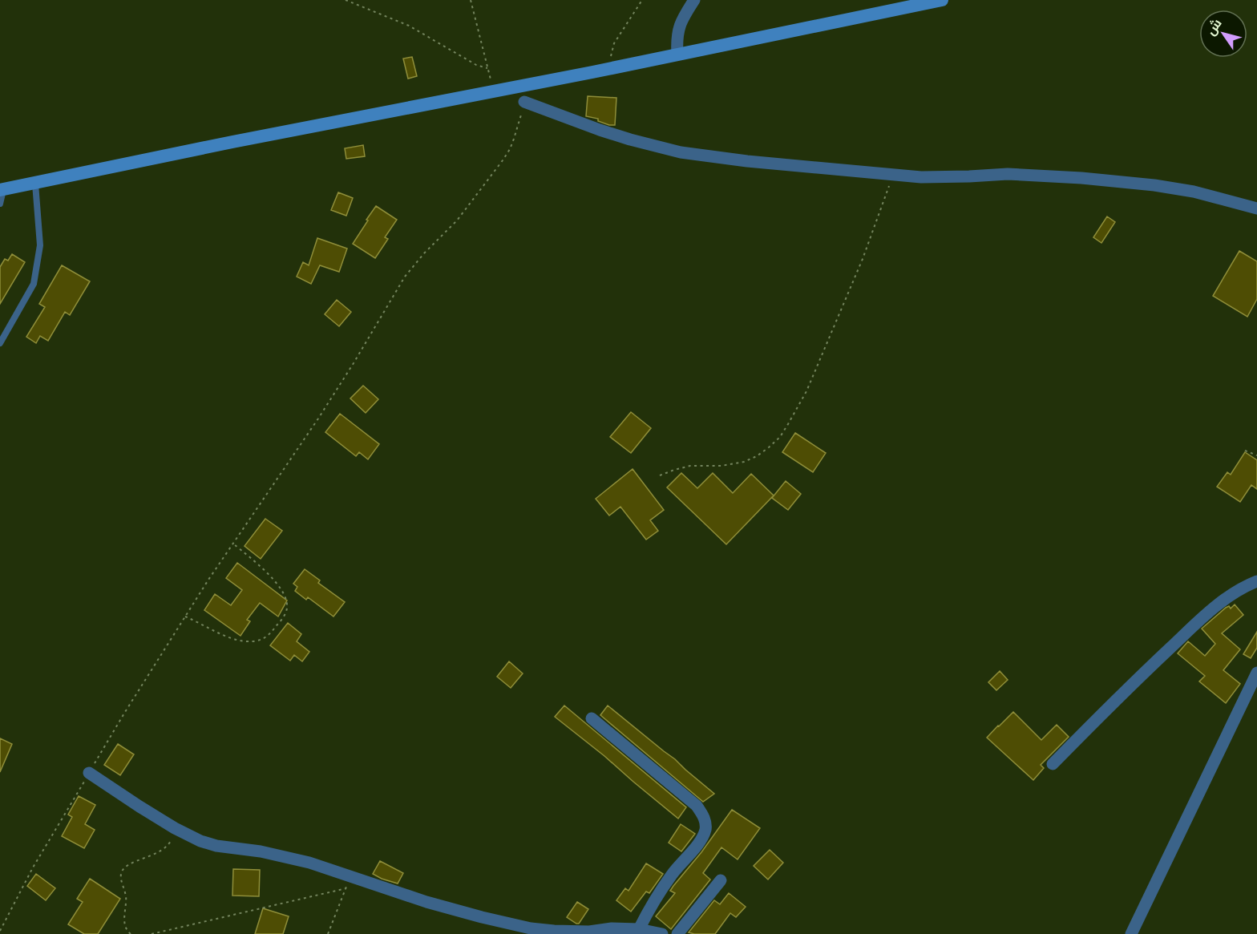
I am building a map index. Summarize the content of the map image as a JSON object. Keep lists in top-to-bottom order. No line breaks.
{"north":"top left"}
